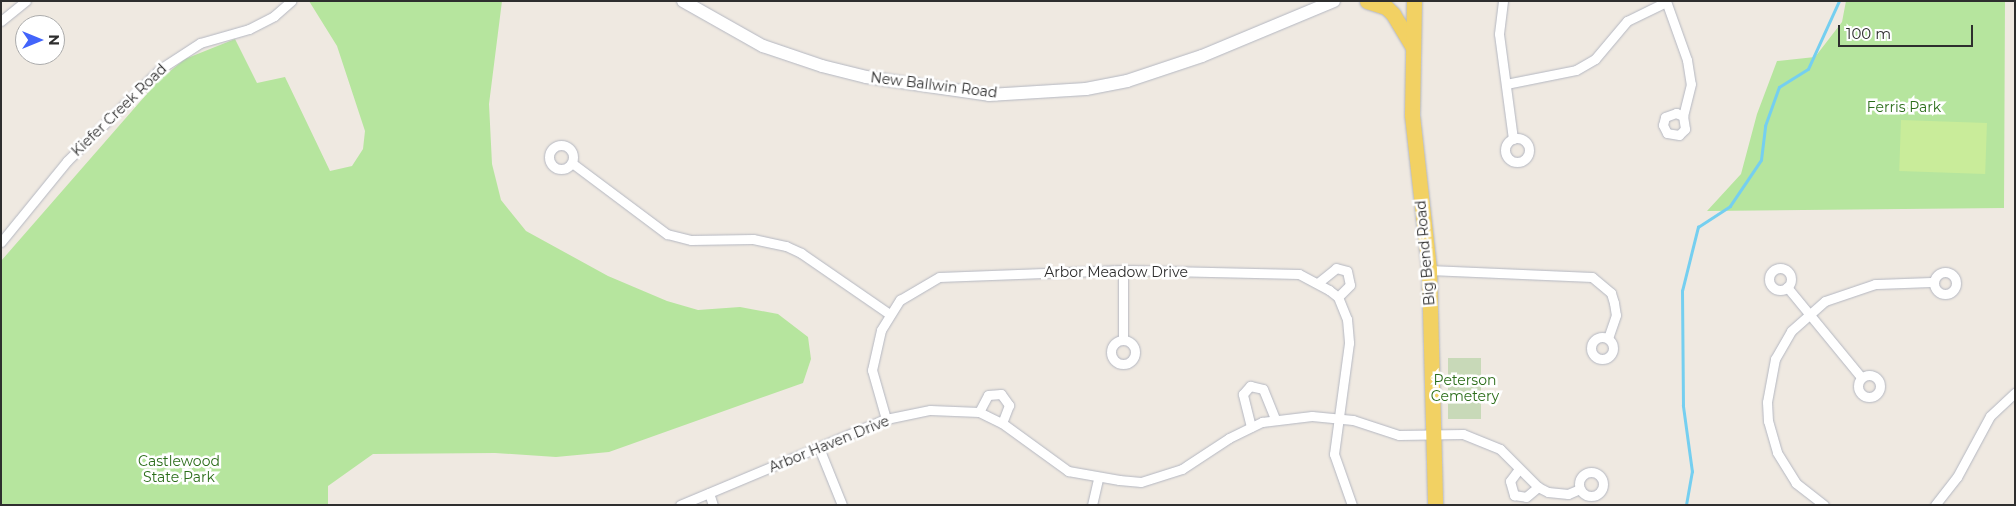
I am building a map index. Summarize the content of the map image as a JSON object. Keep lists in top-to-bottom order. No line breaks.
{"streets":{"main road":["Big Bend Road"],"street":["New Ballwin Road","Kiefer Creek Road","Arbor Meadow Drive","Arbor Haven Drive"]},"crossings":[["Big Bend Road","Arbor Haven Drive"],["Arbor Meadow Drive","Arbor Haven Drive"]],"parks":["Ferris Park","Peterson Cemetery","Castlewood State Park"],"scale_bar":"100 m","north":"right"}
